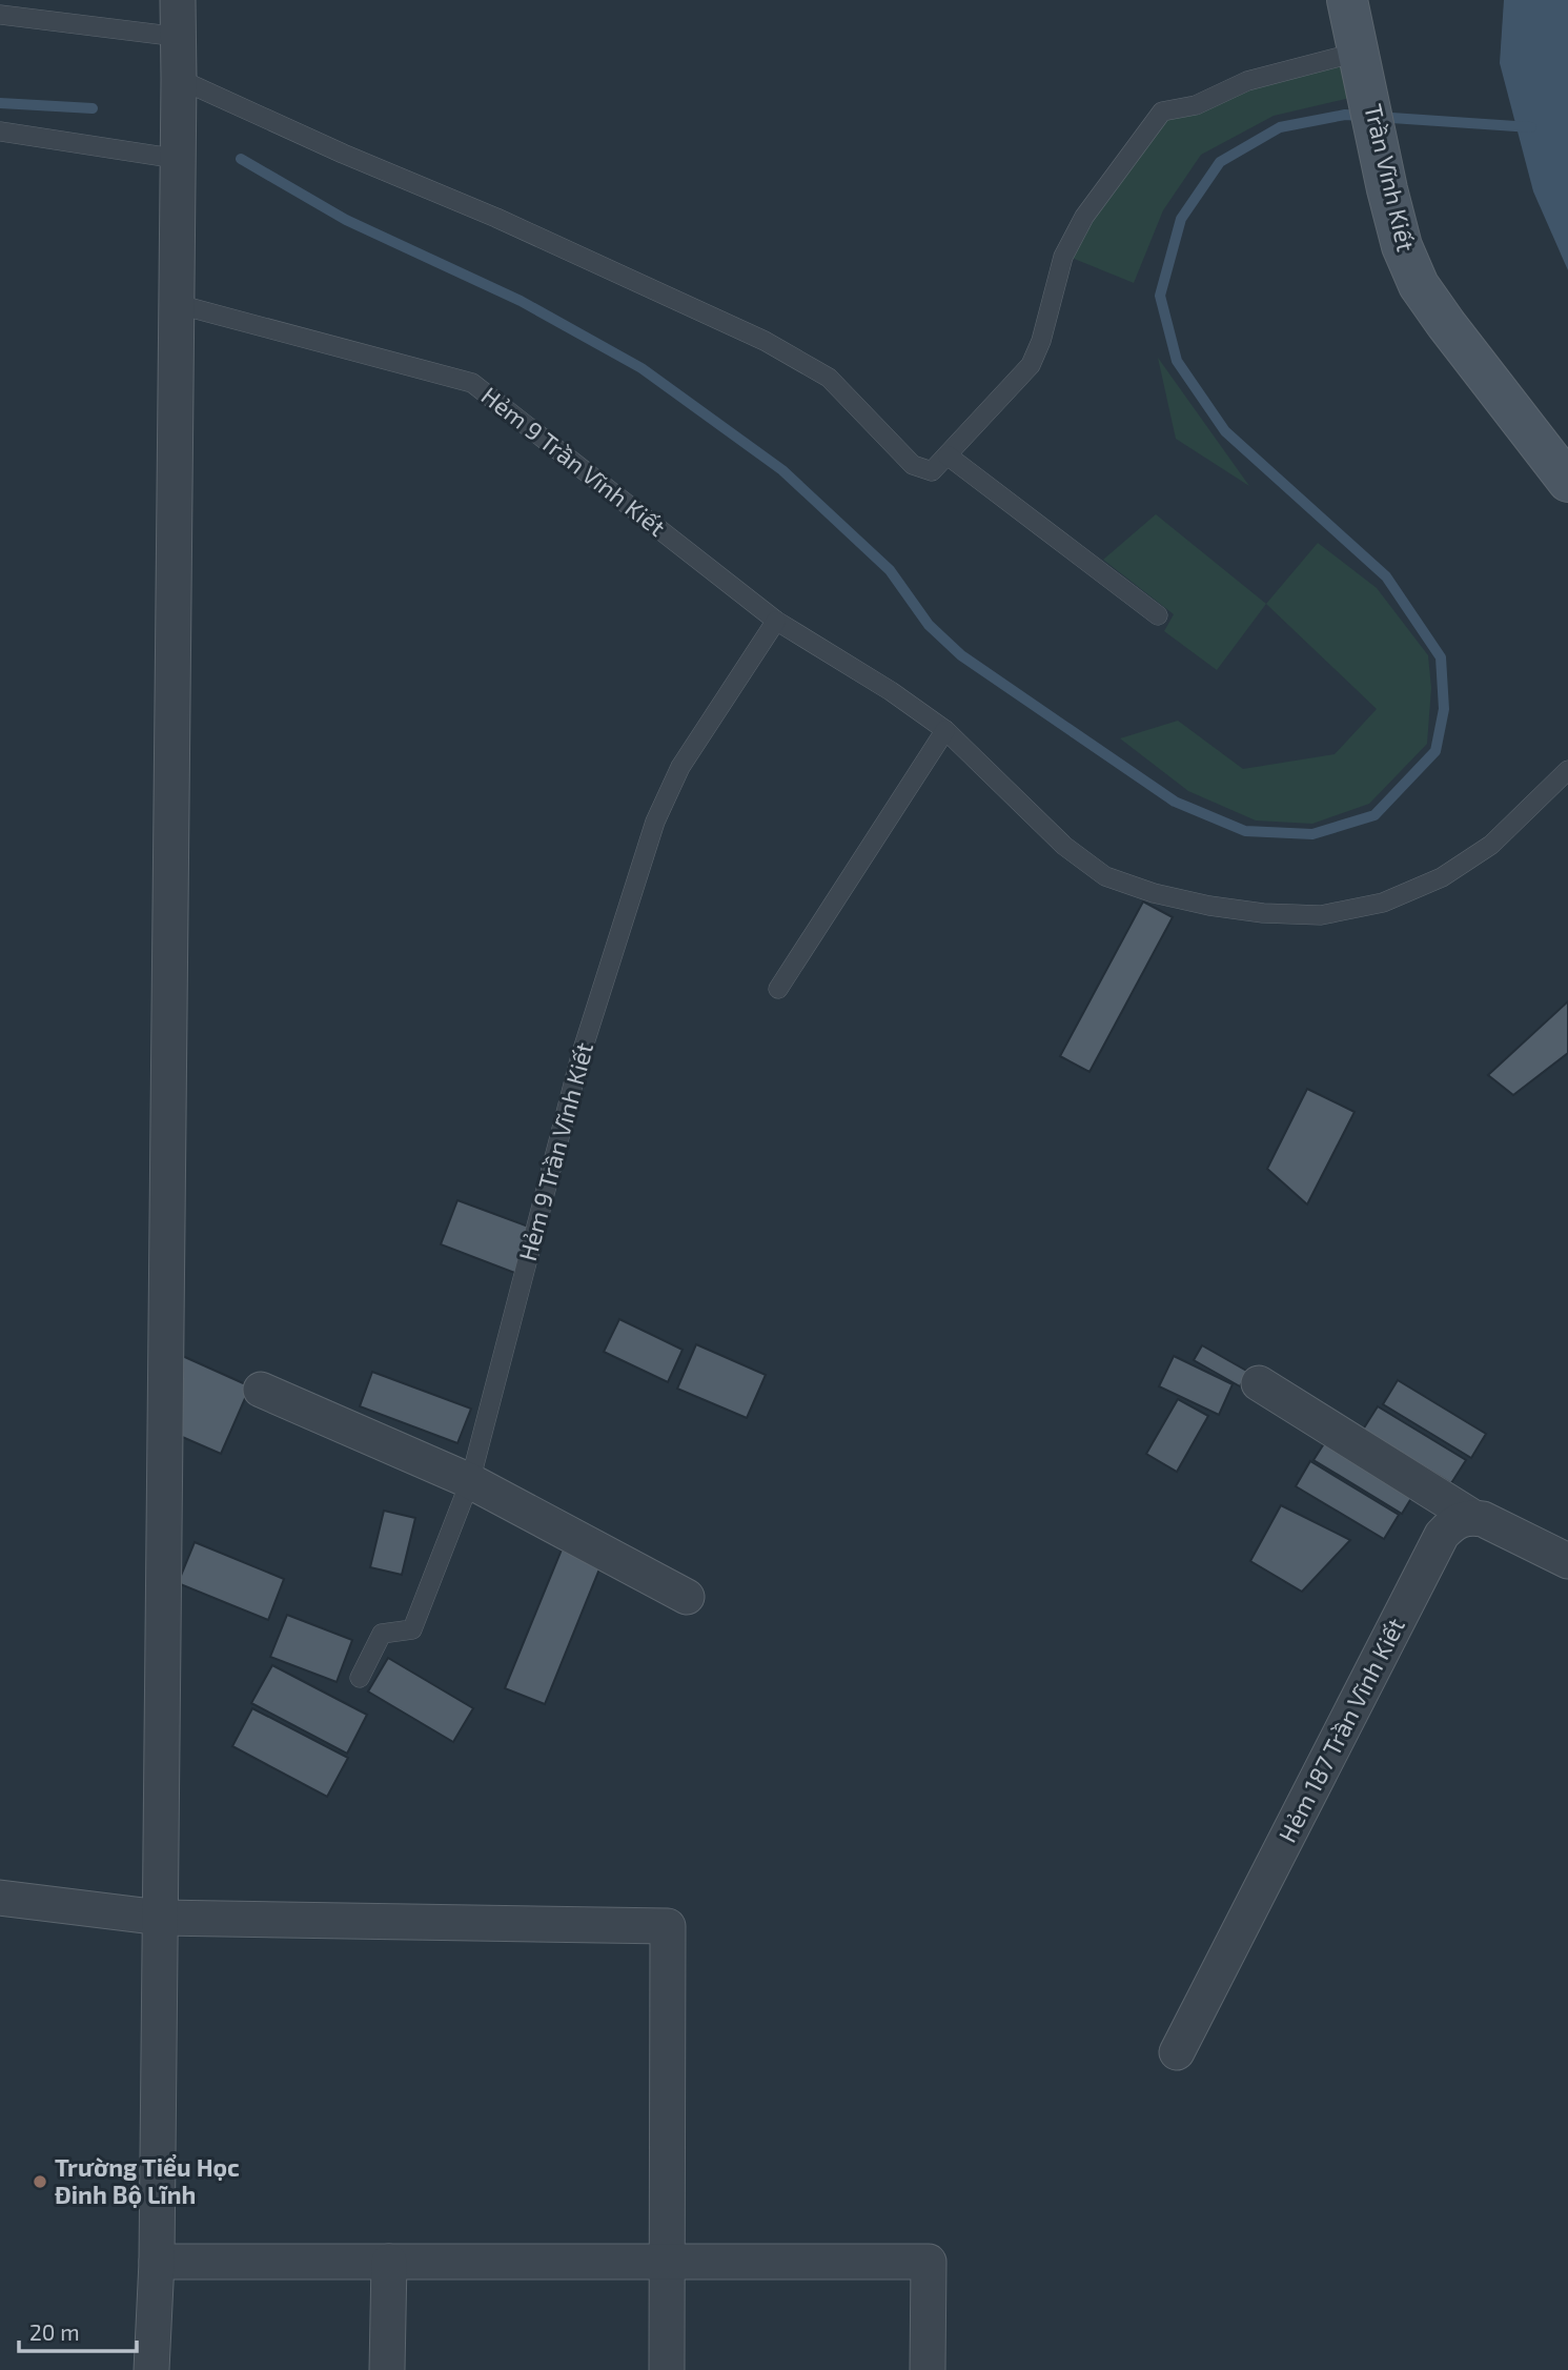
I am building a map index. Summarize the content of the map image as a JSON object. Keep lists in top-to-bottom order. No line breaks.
{"streets":{"street":["Trần Vĩnh Kiết","Hẻm 187 Trần Vĩnh Kiết"],"lane":["Hẻm 9 Trần Vĩnh Kiết"]},"places":["Trường Tiểu Học Đinh Bộ Lĩnh"],"scale_bar":"20 m"}
